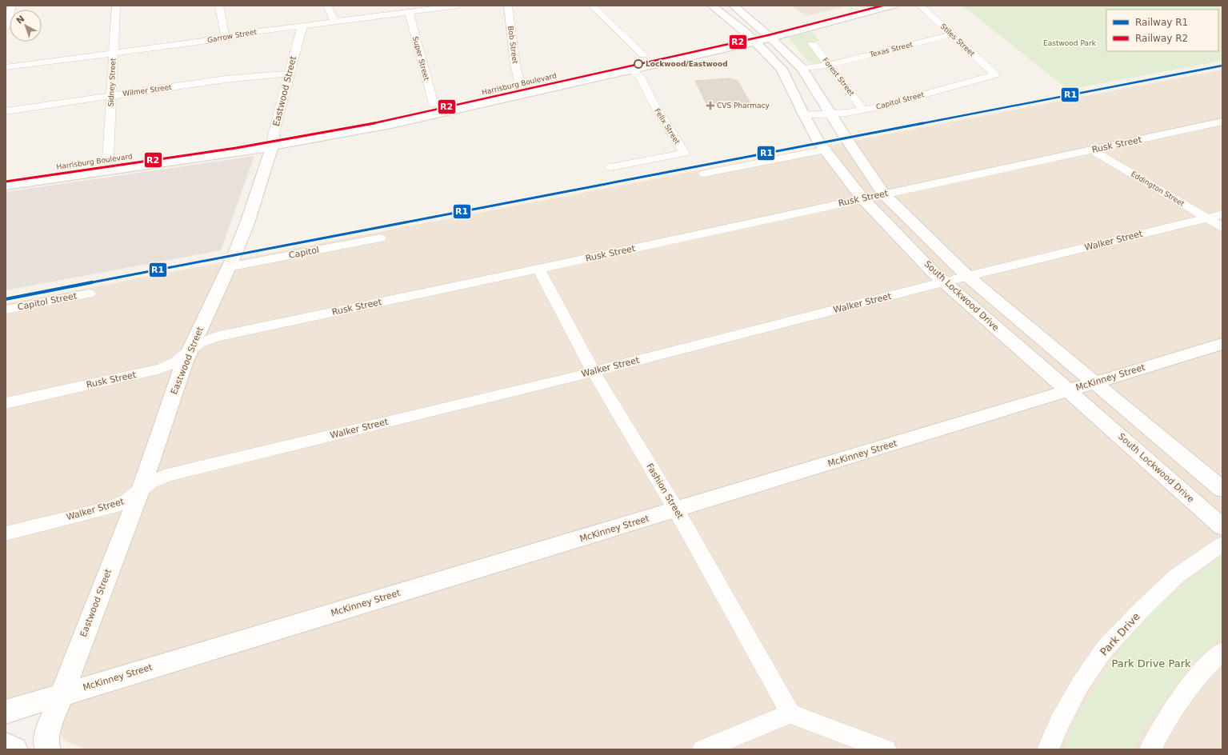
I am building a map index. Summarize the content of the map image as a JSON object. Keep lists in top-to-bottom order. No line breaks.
{"streets":{"main road":["Harrisburg Boulevard","Eastwood Street","South Lockwood Drive","McKinney Street"],"street":["Garrow Street","Stiles Street","Bob Street","Texas Street","Super Street","Forest Street","Sidney Street","Wilmer Street","Capitol Street","Felix Street","Rusk Street","Eddington Street","Walker Street","Capitol","Fashion Street","Park Drive"]},"crossings":[["Garrow Street","Super Street"],["Garrow Street","Sidney Street"],["Garrow Street","Eastwood Street"],["Stiles Street","Texas Street"],["Stiles Street","Capitol Street"],["Bob Street","Harrisburg Boulevard"],["Texas Street","Forest Street"],["Super Street","Harrisburg Boulevard"],["Forest Street","Capitol Street"],["Sidney Street","Harrisburg Boulevard"],["Sidney Street","Wilmer Street"],["Harrisburg Boulevard","Eastwood Street"],["Harrisburg Boulevard","Felix Street"],["Harrisburg Boulevard","South Lockwood Drive"],["Wilmer Street","Eastwood Street"],["Eastwood Street","Rusk Street"],["Eastwood Street","Walker Street"],["Eastwood Street","Capitol"],["Eastwood Street","McKinney Street"],["Capitol Street","South Lockwood Drive"],["Rusk Street","Eddington Street"],["Rusk Street","South Lockwood Drive"],["Rusk Street","Fashion Street"],["Eddington Street","Walker Street"],["Walker Street","South Lockwood Drive"],["Walker Street","Fashion Street"],["South Lockwood Drive","McKinney Street"],["McKinney Street","Fashion Street"]],"parks":["Eastwood Park","Park Drive Park"],"places":{"other":["Lockwood/Eastwood"],"health":["CVS Pharmacy"]},"lines":["rail line R2","rail line R1"],"legend":["Railway R1","Railway R2"],"north":"top left"}
